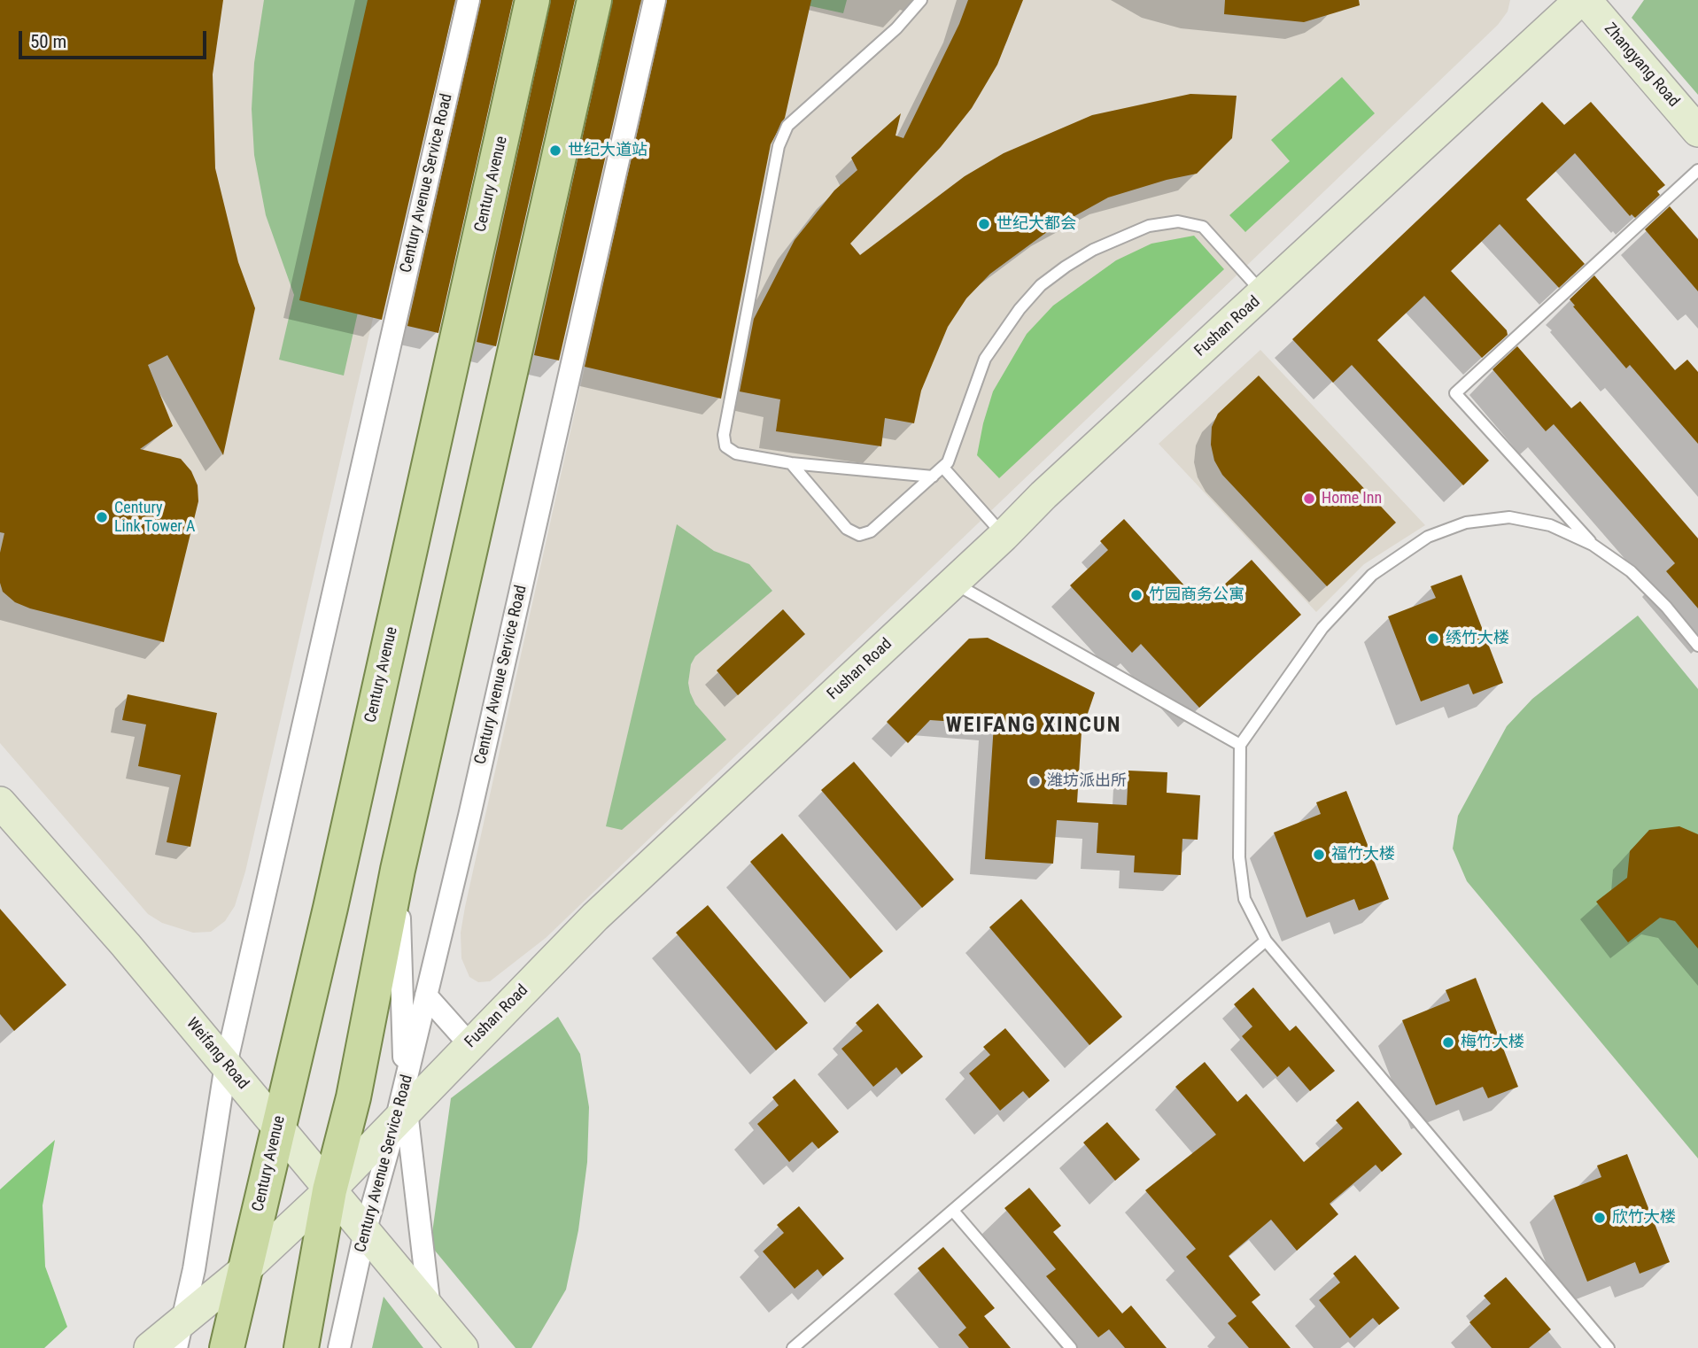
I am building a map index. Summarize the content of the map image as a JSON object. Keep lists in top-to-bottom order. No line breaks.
{"streets":{"main road":["Century Avenue"],"street":["Zhangyang Road","Century Avenue Service Road","Fushan Road","Weifang Road"]},"crossings":[["Century Avenue Service Road","Fushan Road"],["Century Avenue Service Road","Weifang Road"],["Century Avenue","Fushan Road"],["Century Avenue","Weifang Road"],["Fushan Road","Weifang Road"]],"districts":["WEIFANG XINCUN"],"places":["世纪大道站","世纪大都会","Home Inn","Century Link Tower A","竹园商务公寓","绣竹大楼","潍坊派出所","福竹大楼","梅竹大楼","欣竹大楼"],"scale_bar":"50 m"}
